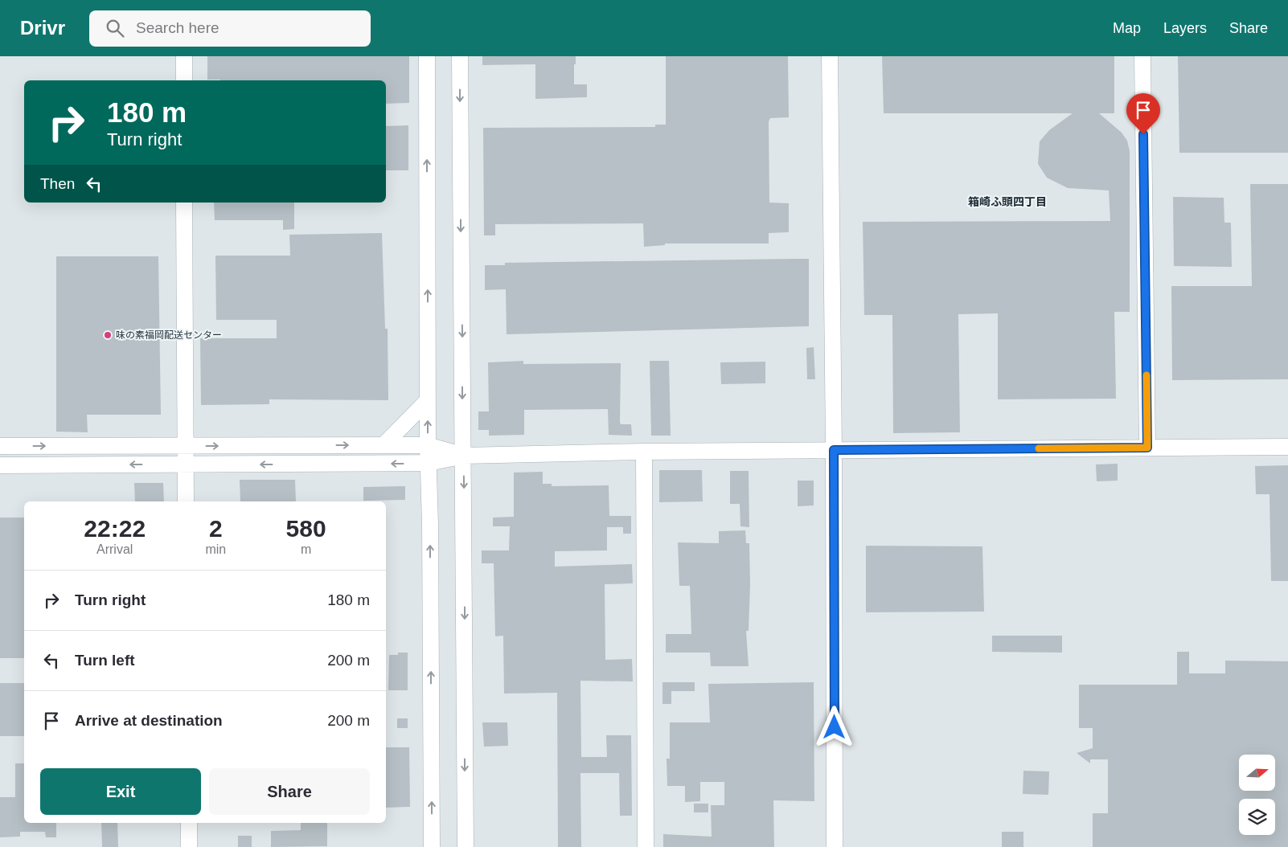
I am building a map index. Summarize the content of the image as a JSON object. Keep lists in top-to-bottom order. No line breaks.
{"districts":["箱崎ふ頭四丁目"],"places":["味の素福岡配送センター"],"north":"right","page":{"header":"Drivr","search":"Search here","nav":["Map","Layers","Share"],"turn":["180 m","Turn right"],"then":"Then","eta":["22:22","Arrival","2","min","580","m"],"list":[{"name":"Turn right","value":"180 m"},{"name":"Turn left","value":"200 m"},{"name":"Arrive at destination","value":"200 m"}],"buttons":["Exit","Share"]}}
